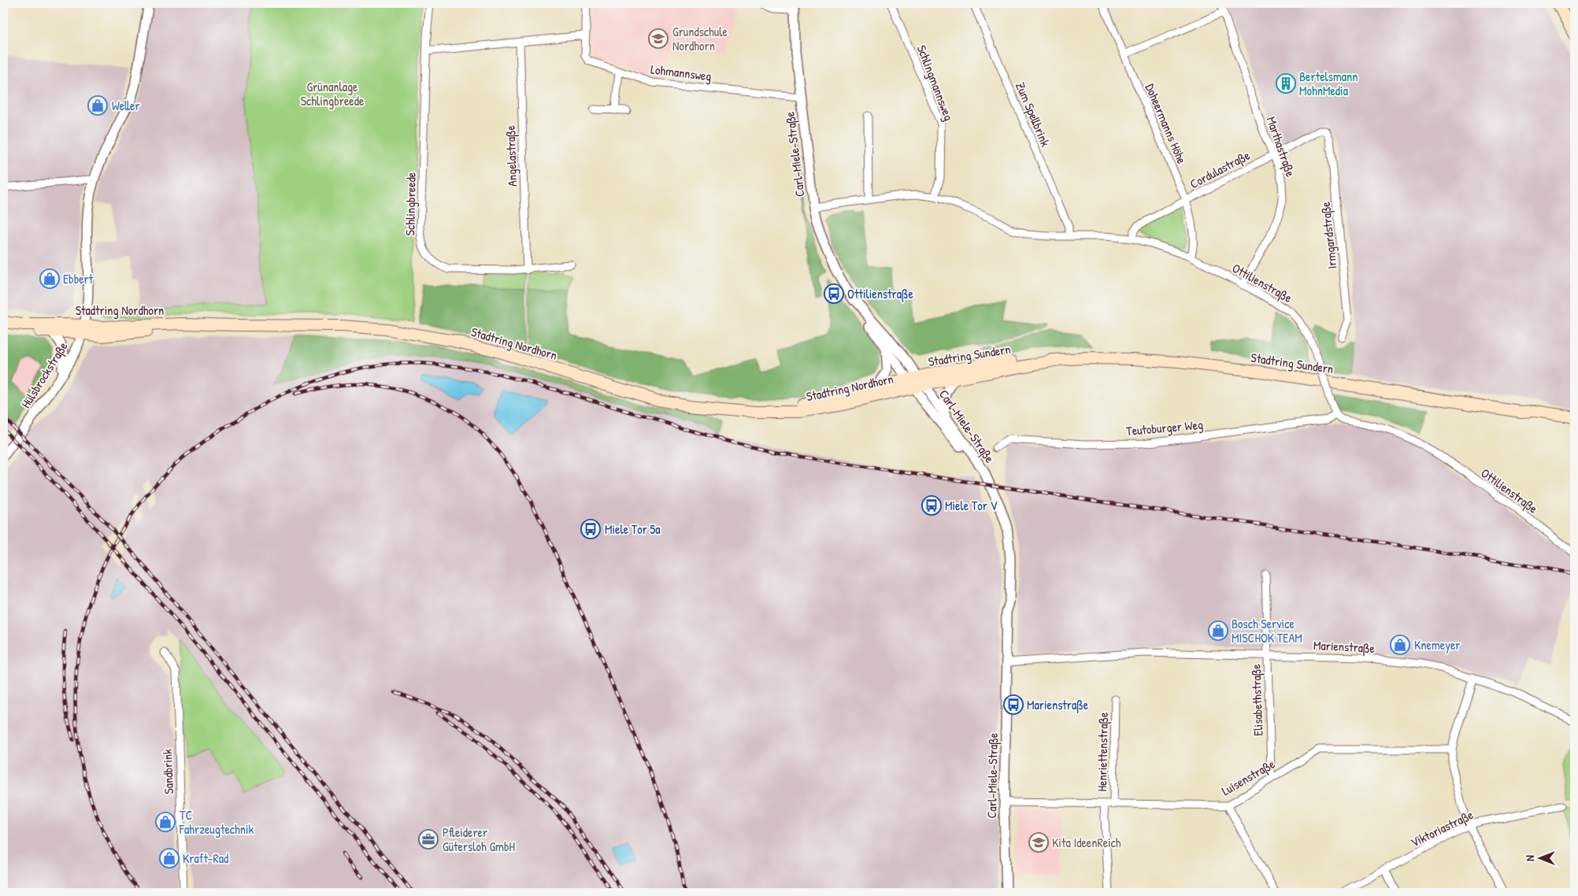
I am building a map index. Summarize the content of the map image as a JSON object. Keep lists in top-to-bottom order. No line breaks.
{"streets":{"main road":["Stadtring Nordhorn","Stadtring Sundern"],"street":["Lohmannsweg","Schlingmannsweg","Zum Spellbrink","Doheermanns Höhe","Marthastraße","Carl-Miele-Straße","Angelastraße","Cordulastraße","Schlingbreede","Irmgardstraße","Ottilienstraße","Hülsbrockstraße","Teutoburger Weg","Marienstraße","Elisabethstraße","Henriettenstraße","Sandbrink","Luisenstraße","Viktoriastraße"]},"crossings":[["Lohmannsweg","Carl-Miele-Straße"],["Schlingmannsweg","Ottilienstraße"],["Zum Spellbrink","Ottilienstraße"],["Doheermanns Höhe","Cordulastraße"],["Doheermanns Höhe","Ottilienstraße"],["Marthastraße","Cordulastraße"],["Marthastraße","Ottilienstraße"],["Carl-Miele-Straße","Ottilienstraße"],["Carl-Miele-Straße","Stadtring Nordhorn"],["Carl-Miele-Straße","Stadtring Sundern"],["Carl-Miele-Straße","Marienstraße"],["Carl-Miele-Straße","Luisenstraße"],["Angelastraße","Schlingbreede"],["Cordulastraße","Irmgardstraße"],["Cordulastraße","Ottilienstraße"],["Ottilienstraße","Teutoburger Weg"],["Stadtring Nordhorn","Stadtring Sundern"],["Stadtring Nordhorn","Hülsbrockstraße"],["Marienstraße","Elisabethstraße"],["Elisabethstraße","Luisenstraße"],["Henriettenstraße","Luisenstraße"]],"parks":["Grünanlage Schlingbreede"],"places":{"school or university":["Grundschule Nordhorn","Kita IdeenReich"],"building":["Bertelsmann MohnMedia"],"shop":["Weller","Ebbert","Bosch Service MISCHOK TEAM","Knemeyer","TC Fahrzeugtechnik","Kraft-Rad"],"bus stop":["Ottilienstraße","Miele Tor V","Miele Tor 5a","Marienstraße"],"office":["Pfleiderer Gütersloh GmbH"]},"north":"left"}
